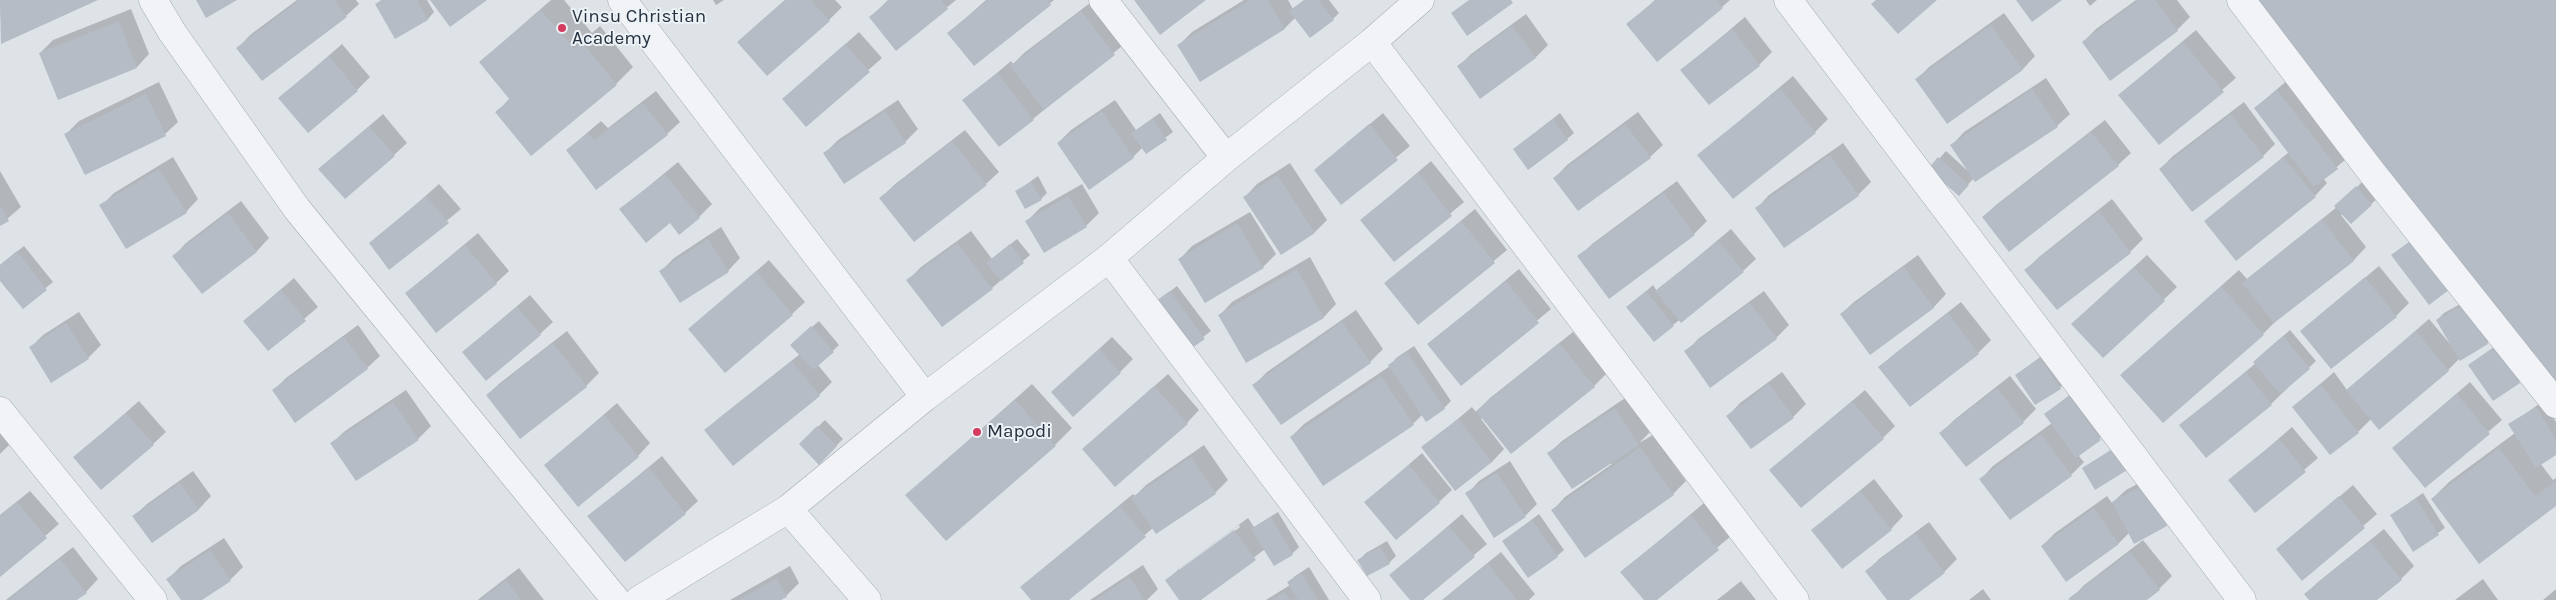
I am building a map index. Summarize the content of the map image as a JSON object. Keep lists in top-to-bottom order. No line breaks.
{"places":["Vinsu Christian Academy","Mapodi"]}
